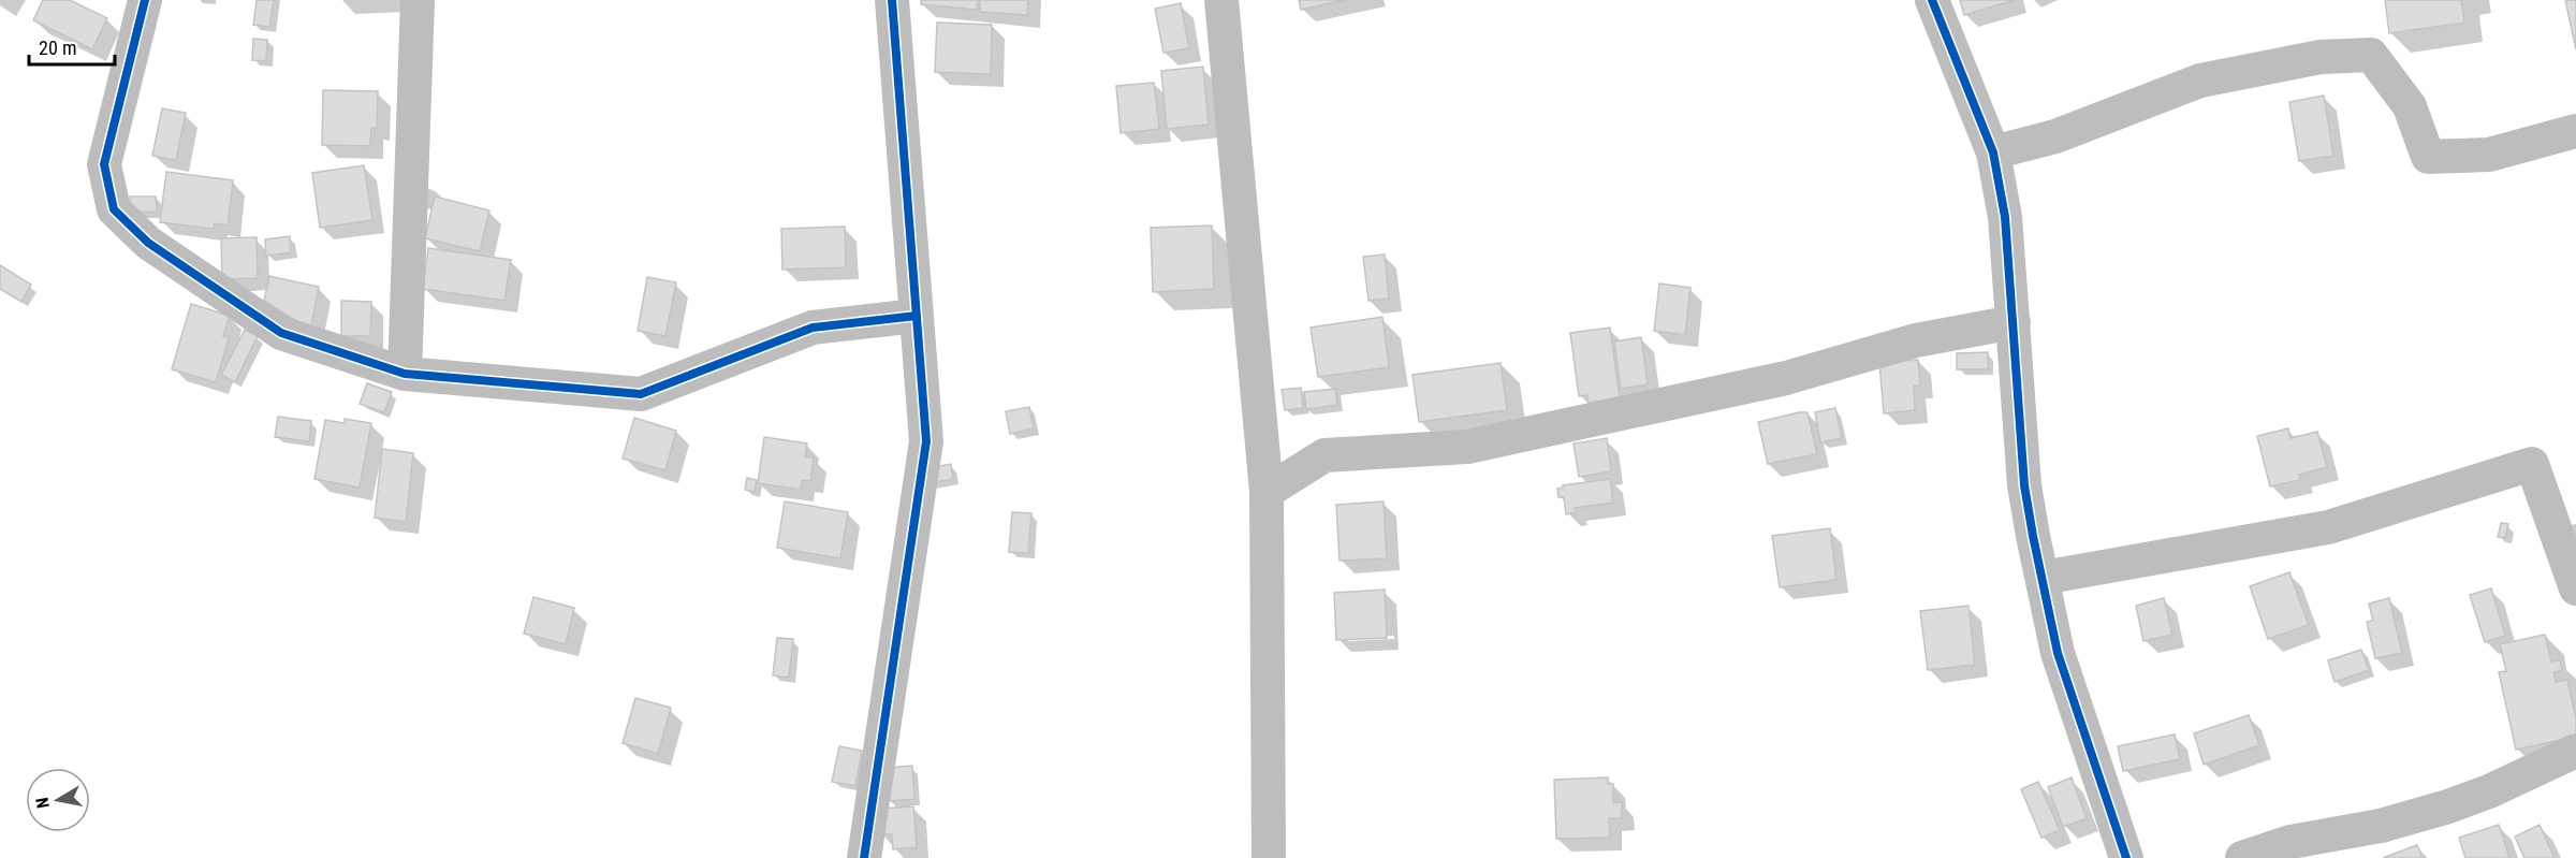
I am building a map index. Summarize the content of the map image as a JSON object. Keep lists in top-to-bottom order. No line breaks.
{"scale_bar":"20 m","north":"left"}
